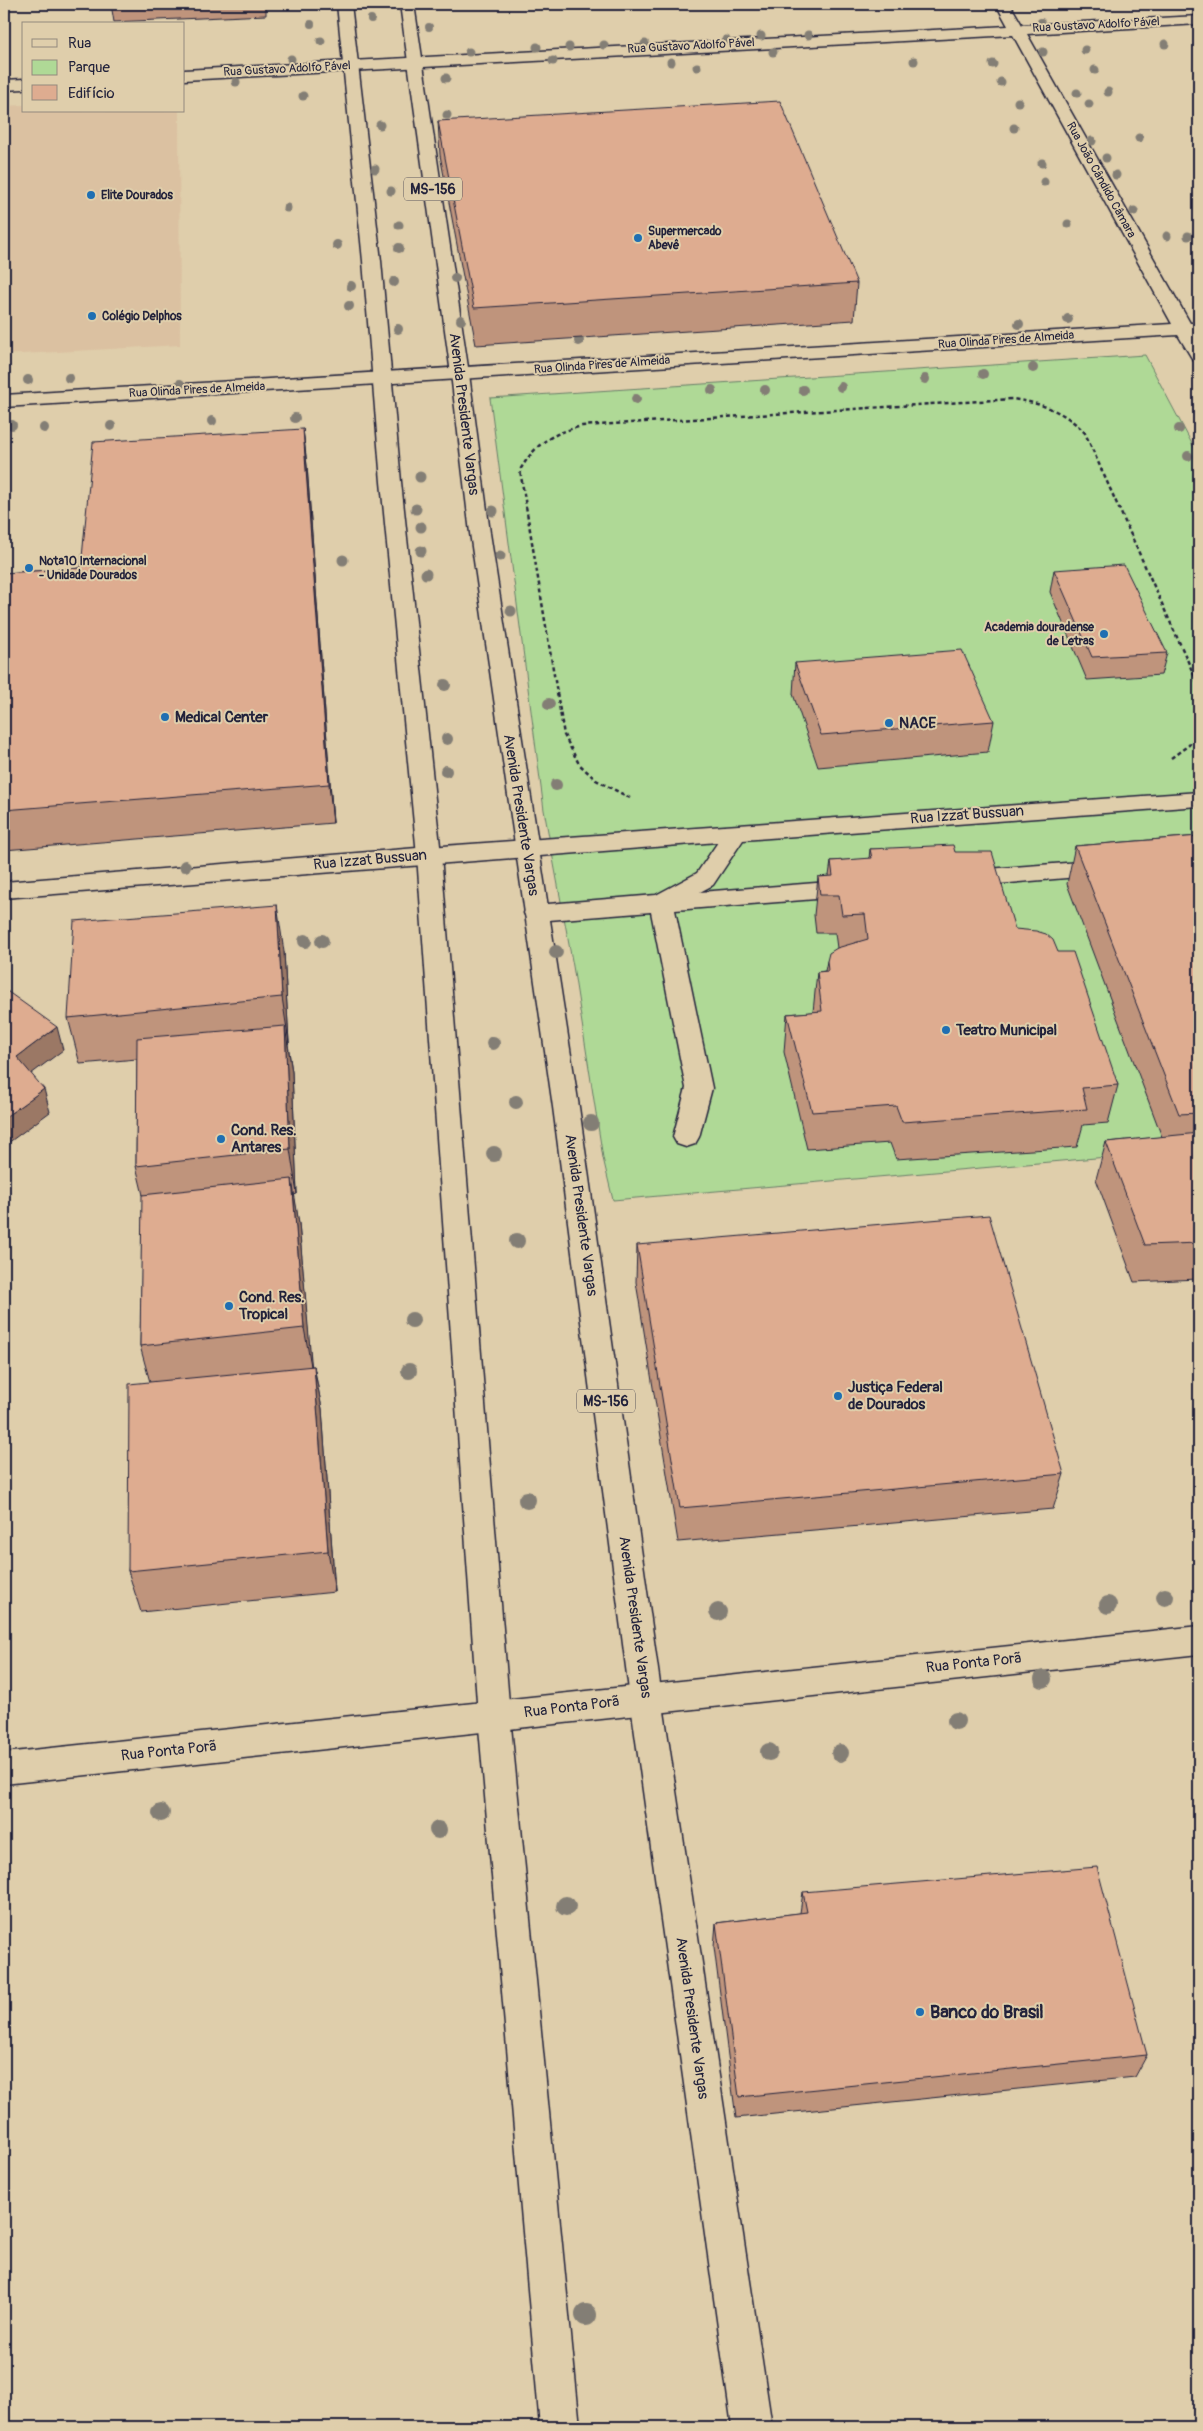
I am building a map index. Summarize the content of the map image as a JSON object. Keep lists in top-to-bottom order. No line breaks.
{"streets":{"street":["Rua Gustavo Adolfo Pável","Rua João Cândido Câmara","MS-156","Rua Olinda Pires de Almeida","Avenida Presidente Vargas","Rua Izzat Bussuan","Rua Ponta Porã"]},"crossings":[["Rua Gustavo Adolfo Pável","Rua João Cândido Câmara"],["Rua Gustavo Adolfo Pável","Avenida Presidente Vargas"],["Rua João Cândido Câmara","Rua Olinda Pires de Almeida"],["Rua Olinda Pires de Almeida","Avenida Presidente Vargas"],["Avenida Presidente Vargas","Rua Izzat Bussuan"],["Avenida Presidente Vargas","Rua Ponta Porã"]],"places":["Elite Dourados","Supermercado Abevê","Colégio Delphos","Nota10 Internacional - Unidade Dourados","Academia douradense de Letras","Medical Center","NACE","Teatro Municipal","Cond. Res. Antares","Cond. Res. Tropical","Justiça Federal de Dourados","Banco do Brasil"],"legend":["Rua","Parque","Edifício"]}
